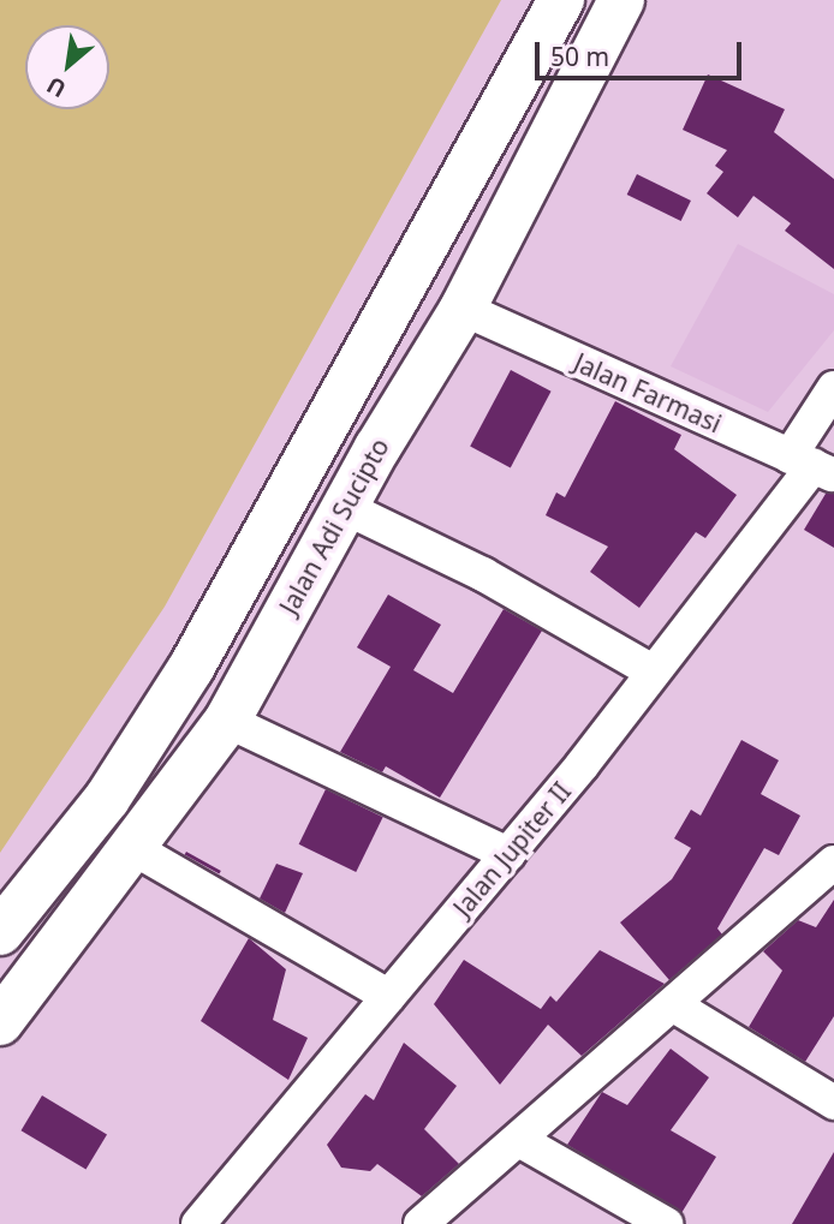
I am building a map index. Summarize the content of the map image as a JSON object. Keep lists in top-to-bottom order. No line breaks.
{"streets":{"highway":["Jalan Adi Sucipto"],"street":["Jalan Farmasi","Jalan Jupiter II"]},"crossings":[["Jalan Farmasi","Jalan Adi Sucipto"],["Jalan Farmasi","Jalan Jupiter II"]],"scale_bar":"50 m","north":"bottom left"}
